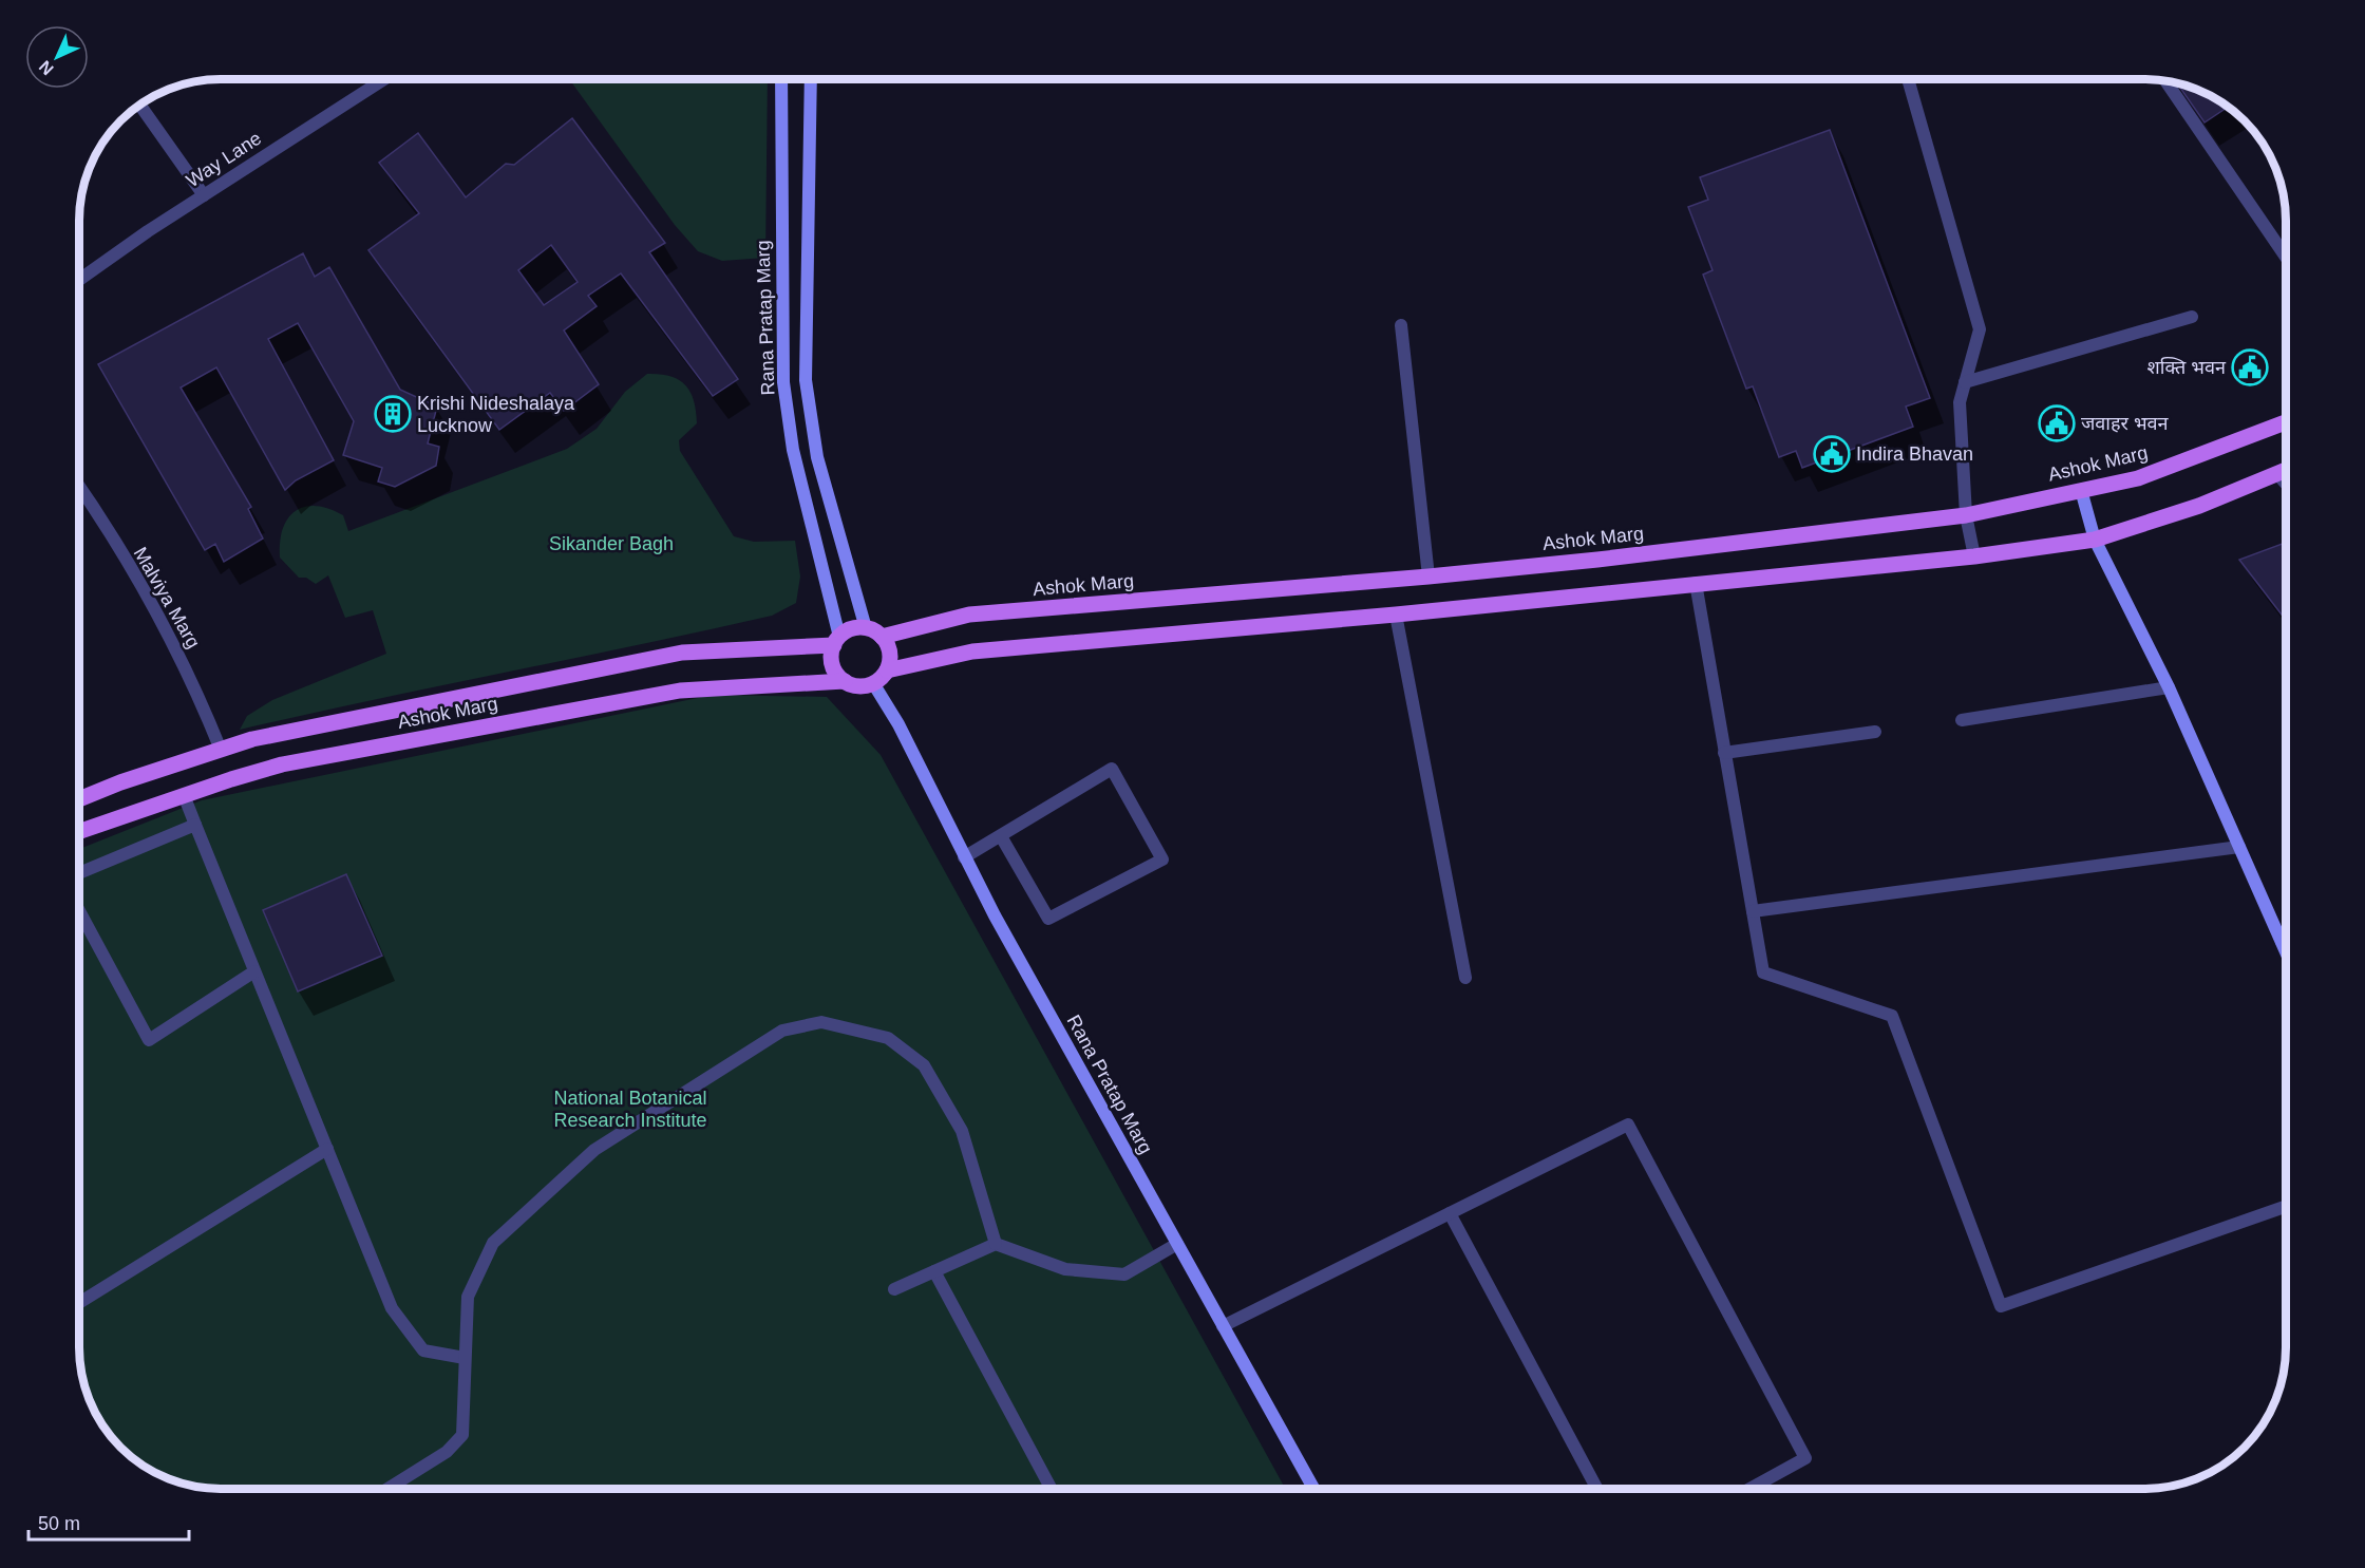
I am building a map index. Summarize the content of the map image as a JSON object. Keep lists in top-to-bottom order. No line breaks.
{"streets":{"main road":["Rana Pratap Marg","Ashok Marg"],"street":["Way Lane","Malviya Marg"]},"crossings":[["Rana Pratap Marg","Ashok Marg"],["Ashok Marg","Malviya Marg"]],"parks":["Sikander Bagh","National Botanical Research Institute"],"places":{"public building":["शक्ति भवन","जवाहर भवन","Indira Bhavan"],"building":["Krishi Nideshalaya Lucknow"]},"scale_bar":"50 m","north":"bottom left"}
